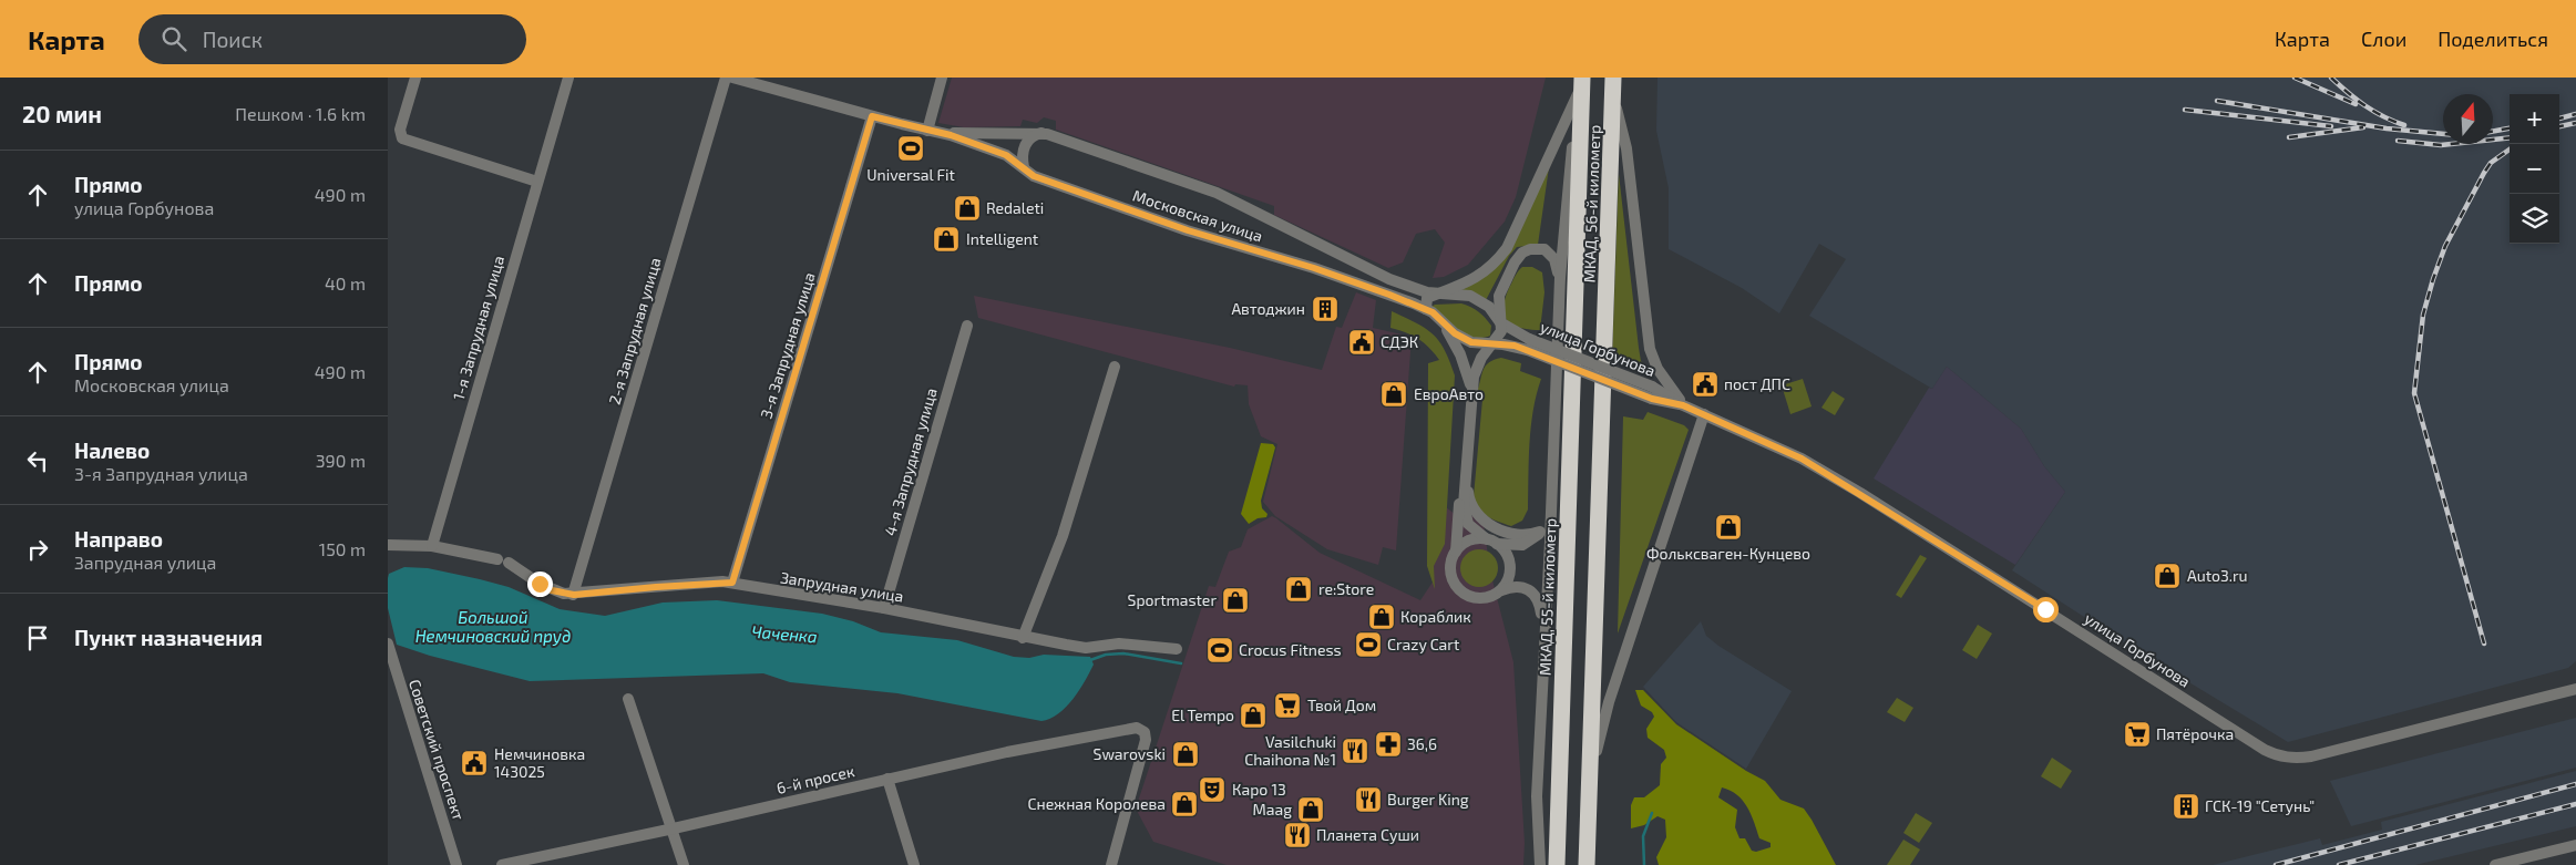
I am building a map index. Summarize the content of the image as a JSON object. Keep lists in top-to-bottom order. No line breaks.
{"streets":{"highway":["МКАД, 56-й километр","МКАД, 55-й километр"],"street":["Московская улица","1-я Запрудная улица","2-я Запрудная улица","3-я Запрудная улица","улица Горбунова","4-я Запрудная улица","Запрудная улица","Советский проспект","6-й просек"]},"crossings":[["МКАД, 56-й километр","МКАД, 55-й километр"],["Московская улица","3-я Запрудная улица"],["Московская улица","улица Горбунова"],["1-я Запрудная улица","Запрудная улица"],["2-я Запрудная улица","Запрудная улица"],["3-я Запрудная улица","Запрудная улица"],["4-я Запрудная улица","Запрудная улица"]],"water":["Большой Немчиновский пруд","Чаченка"],"places":{"sports":["Universal Fit","Crazy Cart","Crocus Fitness"],"shop":["Redaleti","Intelligent","ЕвроАвто","Фольксваген-Кунцево","Auto3.ru","re:Store","Sportmaster","Кораблик","El Tempo","Swarovski","Снежная Королева","Maag"],"building":["Автоджин","ГСК-19 \"Сетунь\""],"public building":["СДЭК","пост ДПС","Немчиновка 143025"],"supermarket":["Твой Дом","Пятёрочка"],"pharmacy":["36,6"],"restaurant":["Vasilchuki Chaihona №1","Burger King","Планета Суши"],"theatre":["Каро 13"]},"north":"top","page":{"header":"Карта","search":"Поиск","nav":["Карта","Слои","Поделиться"],"heading":["20 мин","Пешком · 1.6 km"],"map_buttons":["+","−"],"list":[["Прямо","улица Горбунова","490 m"],["Прямо","40 m"],["Прямо","Московская улица","490 m"],["Налево","3-я Запрудная улица","390 m"],["Направо","Запрудная улица","150 m"],"Пункт назначения"]}}
